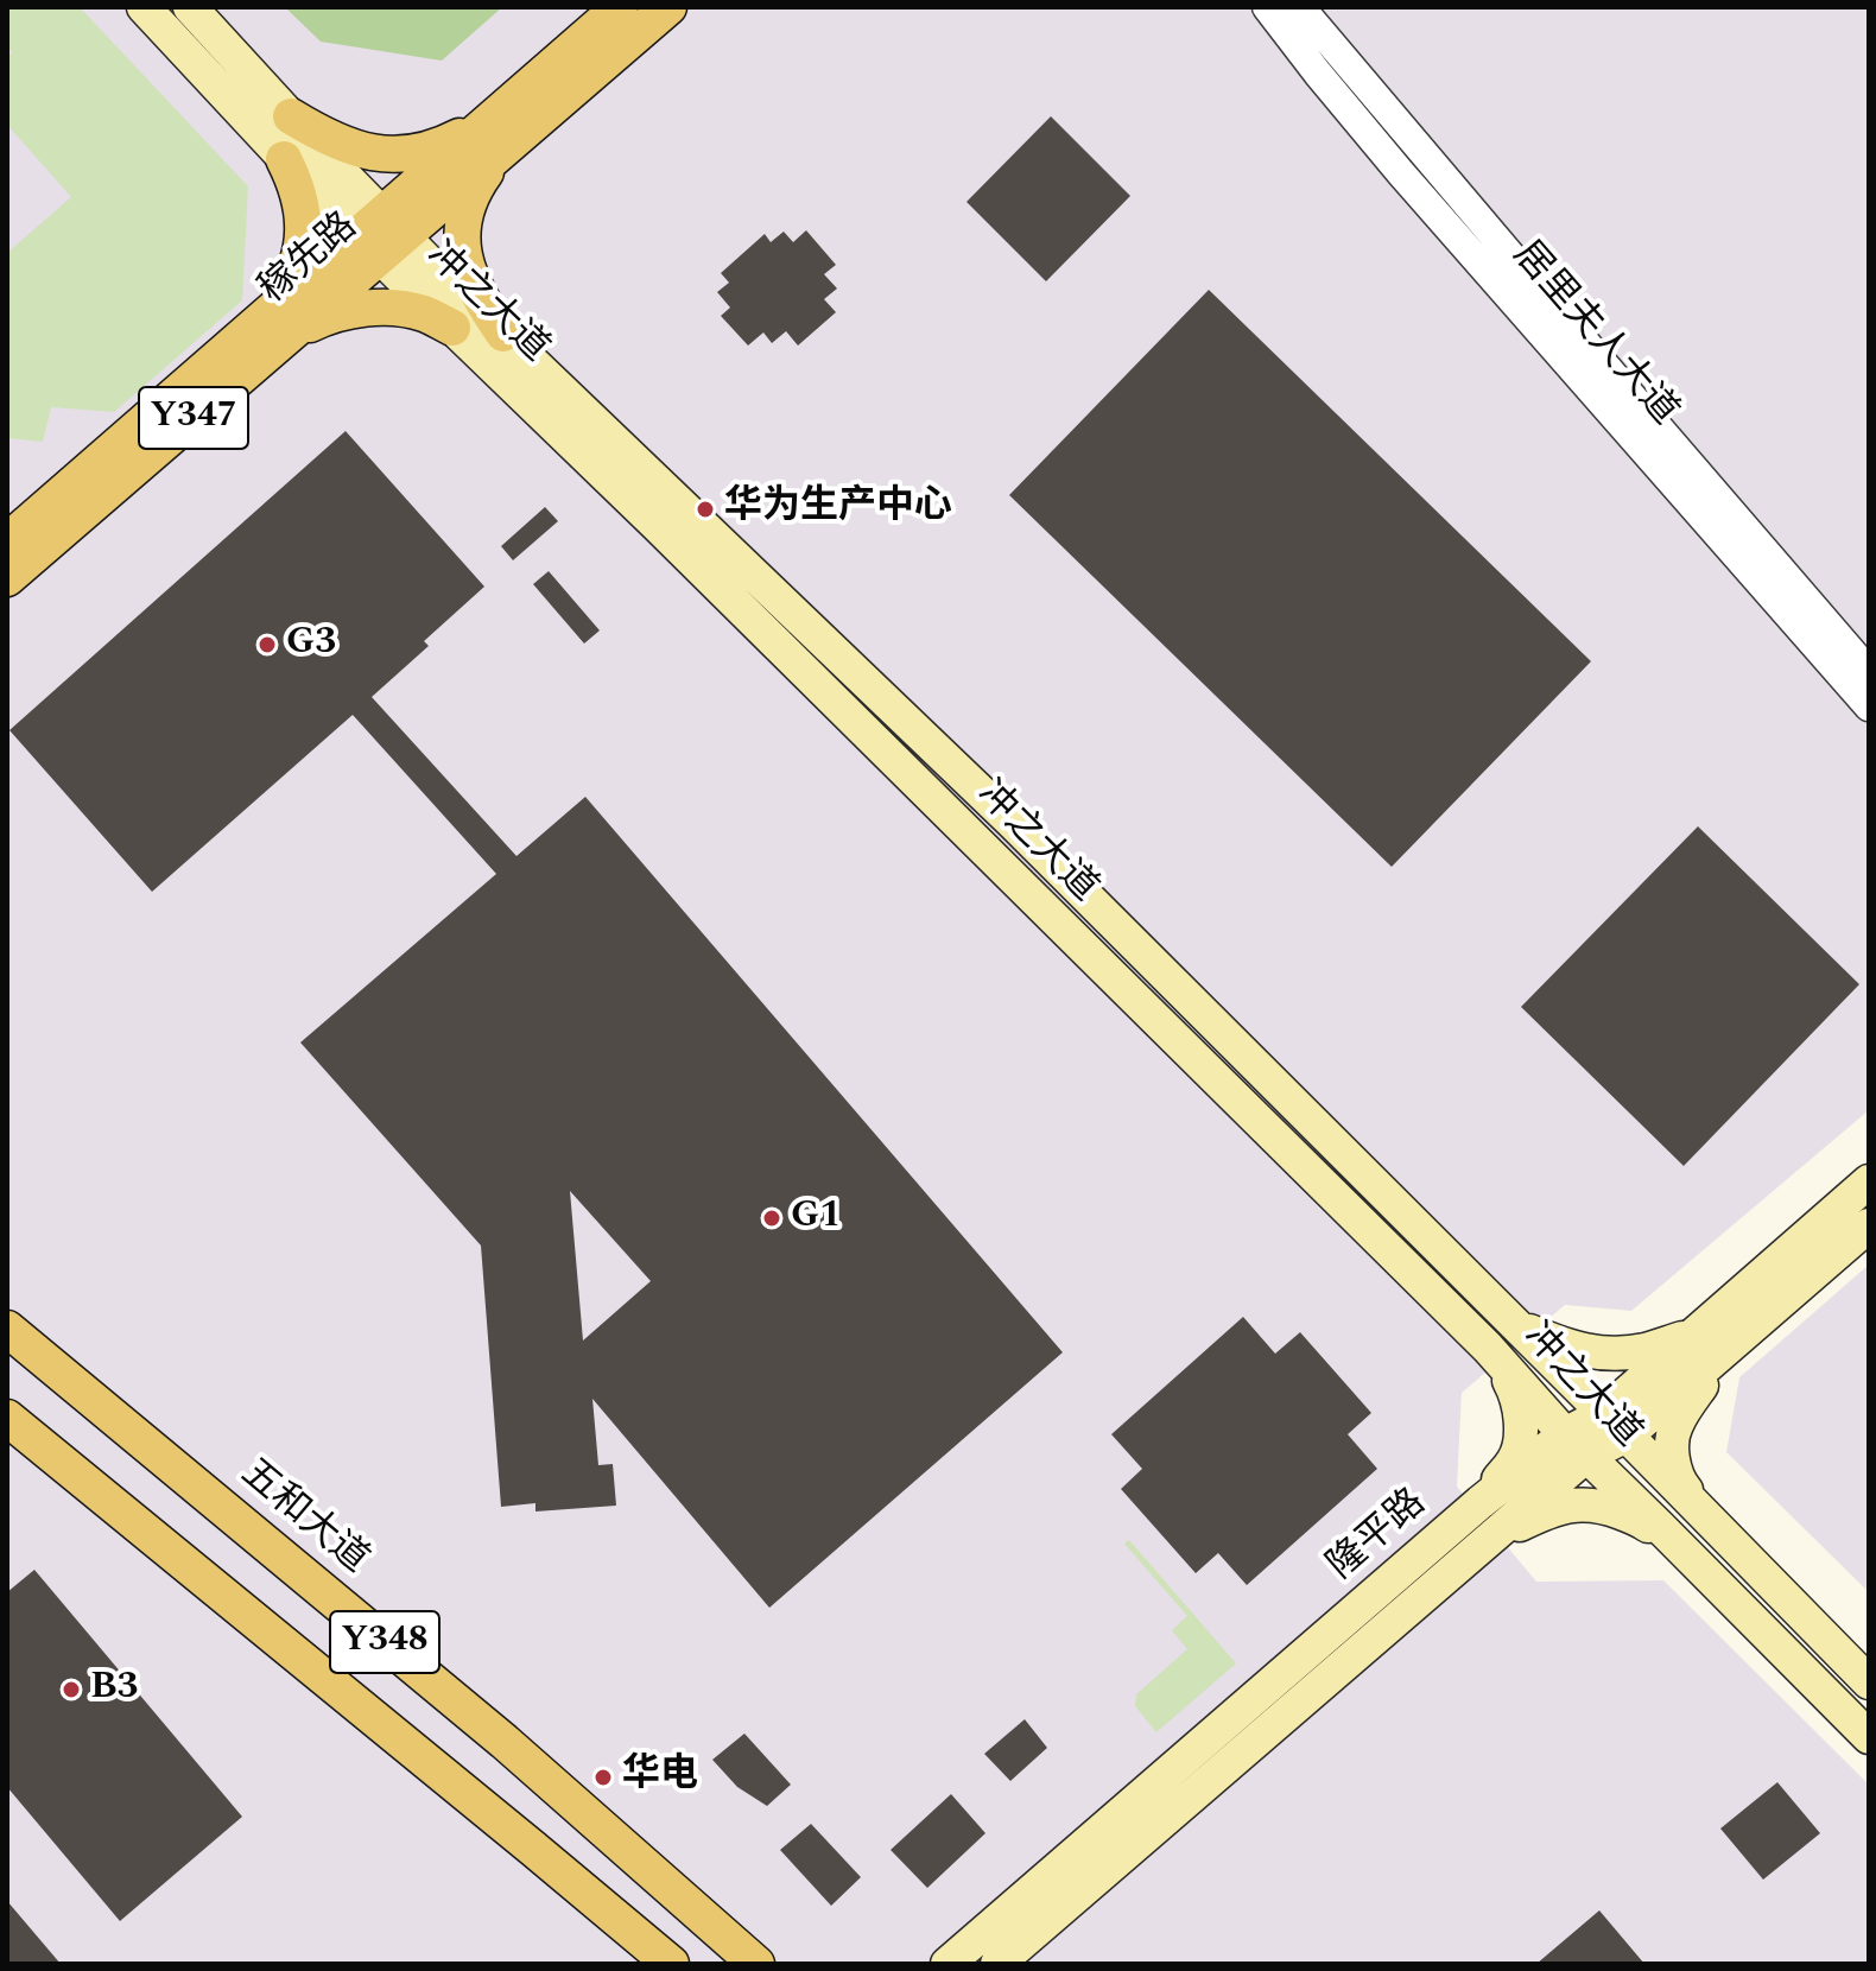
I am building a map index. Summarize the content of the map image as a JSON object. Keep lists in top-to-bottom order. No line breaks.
{"streets":{"main road":["稼先路","冲之大道","Y347","五和大道","隆平路","Y348"],"street":["居里夫人大道"]},"crossings":[["稼先路","冲之大道"],["冲之大道","隆平路"]],"places":["华为生产中心","G3","G1","B3","华电"]}
